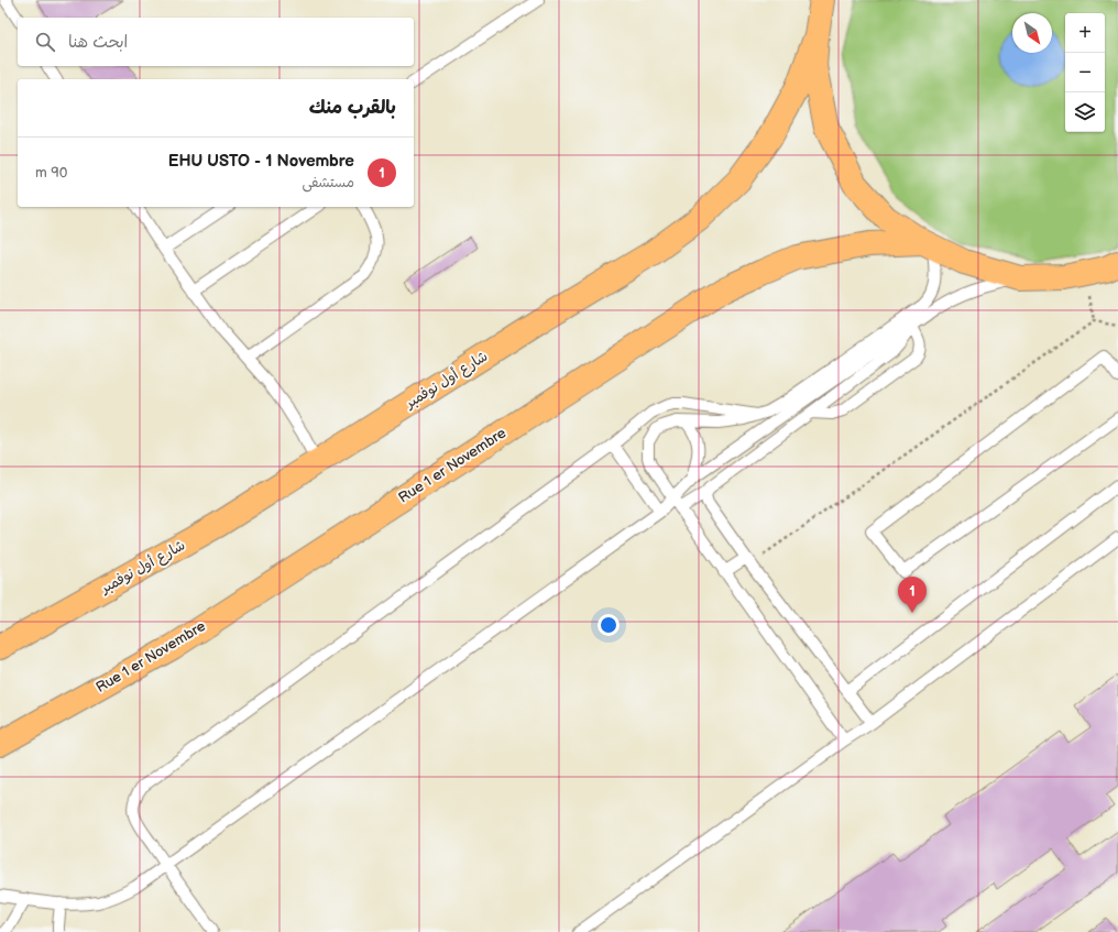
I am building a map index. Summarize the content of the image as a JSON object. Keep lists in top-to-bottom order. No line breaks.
{"streets":{"main road":["شارع أول نوفمبر","Rue 1 er Novembre"]},"north":"bottom right","page":{"map_buttons":["+","−"],"search":"ابحث هنا","heading":"بالقرب منك","list":[{"mark":"1","name":"EHU USTO - 1 Novembre","note":"مستشفى","value":"90 m"}],"pins":"1"}}
